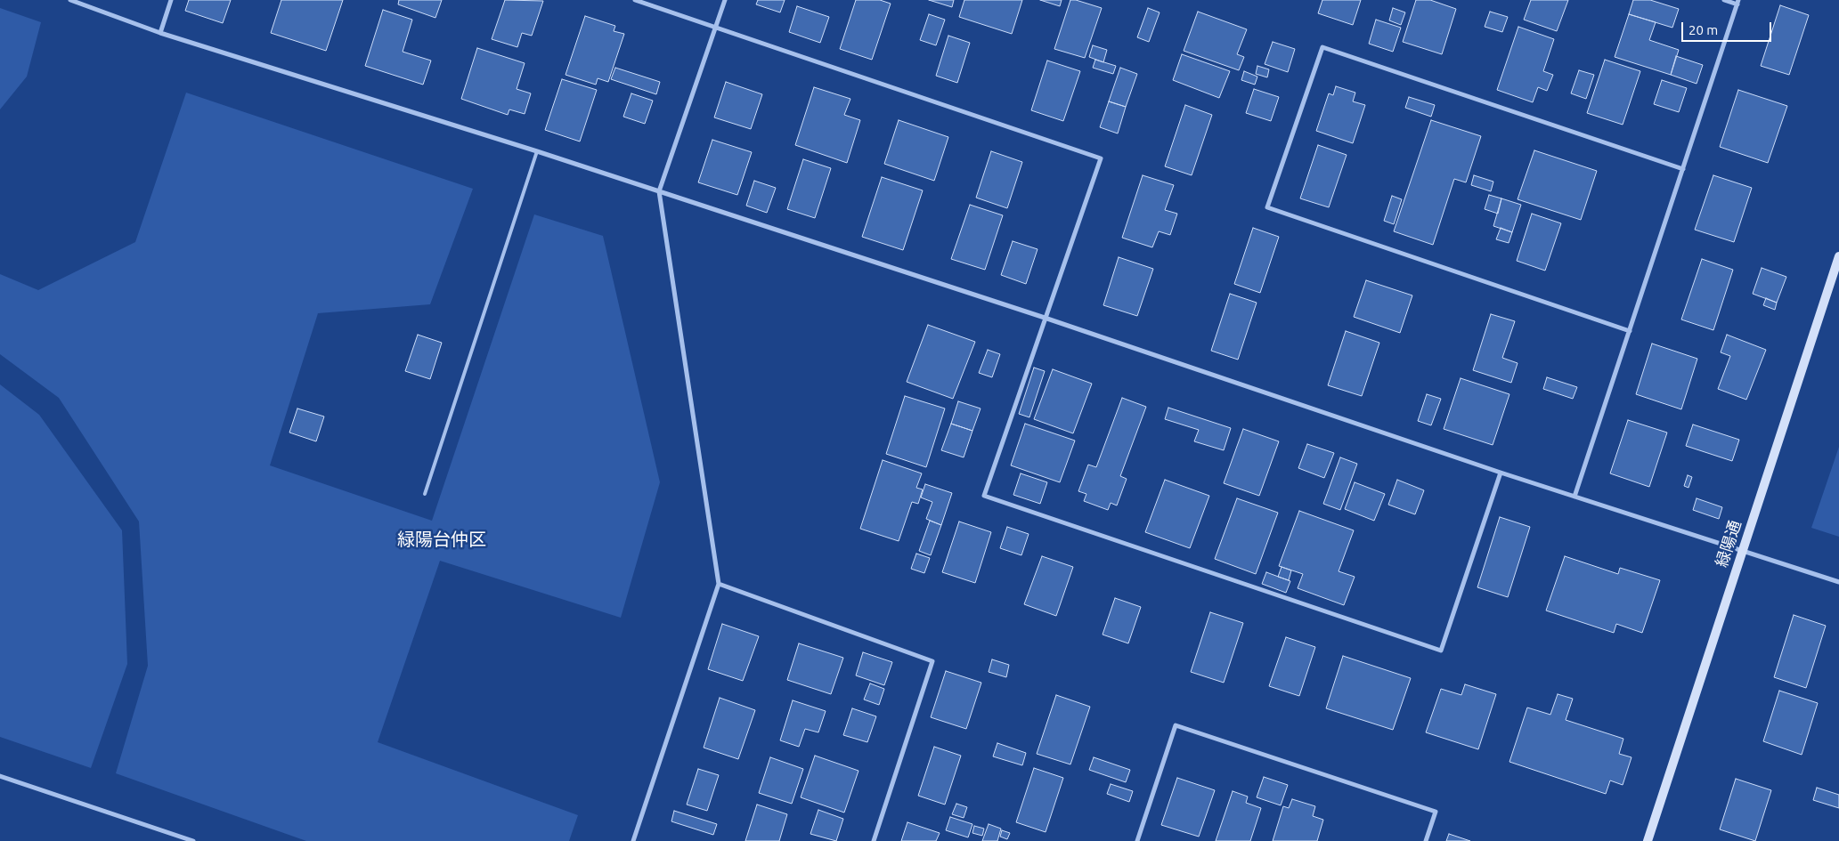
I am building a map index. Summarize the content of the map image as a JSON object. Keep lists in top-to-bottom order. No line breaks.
{"streets":{"street":["緑陽通"]},"districts":["緑陽台仲区"],"scale_bar":"20 m"}
